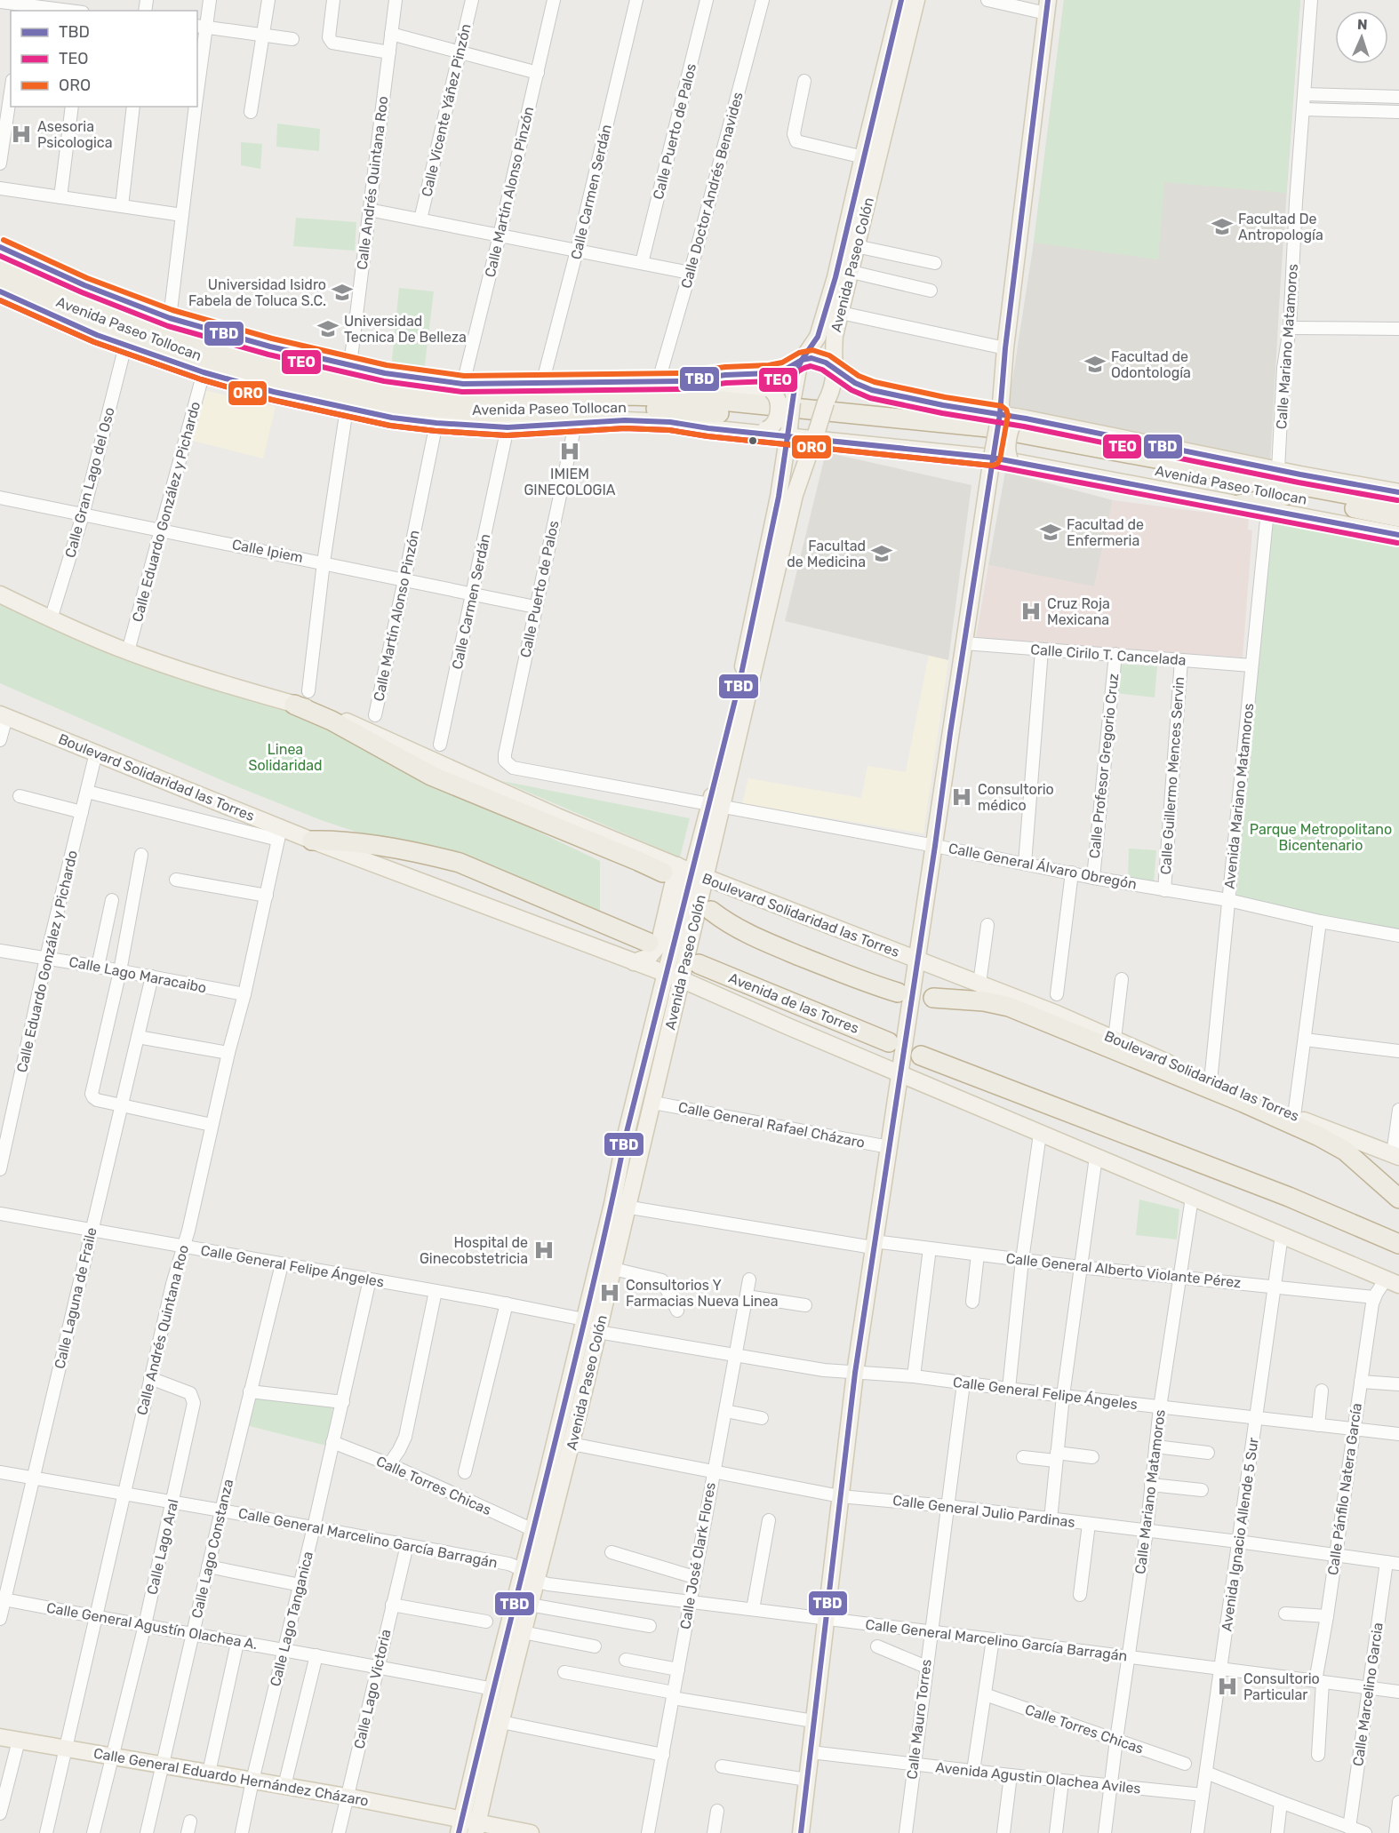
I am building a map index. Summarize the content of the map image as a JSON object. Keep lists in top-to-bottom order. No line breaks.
{"streets":{"highway":["Avenida Paseo Tollocan","Boulevard Solidaridad las Torres","Avenida de las Torres"],"main road":["Avenida Paseo Colón","Calle General Eduardo Hernández Cházaro"],"street":["Calle Vicente Yáñez Pinzón","Calle Puerto de Palos","Calle Andrés Quintana Roo","Calle Doctor Andrés Benavides","Calle Martín Alonso Pinzón","Calle Carmen Serdán","Calle Mariano Matamoros","Calle Gran Lago del Oso","Calle Eduardo González y Pichardo","Calle Ipiem","Calle Cirilo T. Cancelada","Calle Profesor Gregorio Cruz","Calle Guillermo Mences Servin","Avenida Mariano Matamoros","Calle General Álvaro Obregón","Calle Lago Maracaibo","Calle General Rafael Cházaro","Calle General Felipe Ángeles","Calle General Alberto Violante Pérez","Calle Laguna de Fraile","Calle Torres Chicas","Calle Pánfilo Natera García","Calle General Julio Pardinas","Avenida Ignacio Allende 5 Sur","Calle General Marcelino García Barragán","Calle Lago Aral","Calle Lago Constanza","Calle José Clark Flores","Calle Lago Tanganica","Calle General Agustín Olachea A.","Calle Lago Victoria","Calle Marcelino Garcia","Calle Mauro Torres","Avenida Agustin Olachea Aviles"]},"crossings":[["Calle Puerto de Palos","Avenida Paseo Tollocan"],["Calle Puerto de Palos","Calle Ipiem"],["Calle Puerto de Palos","Calle General Álvaro Obregón"],["Calle Andrés Quintana Roo","Avenida Paseo Tollocan"],["Calle Andrés Quintana Roo","Boulevard Solidaridad las Torres"],["Calle Andrés Quintana Roo","Calle Lago Maracaibo"],["Calle Andrés Quintana Roo","Calle General Felipe Ángeles"],["Calle Andrés Quintana Roo","Calle General Marcelino García Barragán"],["Calle Andrés Quintana Roo","Calle Lago Aral"],["Calle Andrés Quintana Roo","Calle General Agustín Olachea A."],["Calle Andrés Quintana Roo","Calle General Eduardo Hernández Cházaro"],["Calle Doctor Andrés Benavides","Avenida Paseo Tollocan"],["Calle Martín Alonso Pinzón","Avenida Paseo Tollocan"],["Calle Martín Alonso Pinzón","Calle Ipiem"],["Calle Carmen Serdán","Avenida Paseo Tollocan"],["Calle Carmen Serdán","Calle Ipiem"],["Avenida Paseo Colón","Avenida Paseo Tollocan"],["Avenida Paseo Colón","Boulevard Solidaridad las Torres"],["Avenida Paseo Colón","Calle General Álvaro Obregón"],["Avenida Paseo Colón","Calle General Rafael Cházaro"],["Avenida Paseo Colón","Calle General Felipe Ángeles"],["Avenida Paseo Colón","Calle General Alberto Violante Pérez"],["Avenida Paseo Colón","Calle Torres Chicas"],["Avenida Paseo Colón","Calle General Julio Pardinas"],["Avenida Paseo Colón","Calle General Marcelino García Barragán"],["Avenida Paseo Colón","Calle General Agustín Olachea A."],["Avenida Paseo Colón","Calle General Eduardo Hernández Cházaro"],["Avenida Paseo Tollocan","Calle Mariano Matamoros"],["Avenida Paseo Tollocan","Calle Gran Lago del Oso"],["Avenida Paseo Tollocan","Calle Eduardo González y Pichardo"],["Avenida Paseo Tollocan","Avenida Mariano Matamoros"],["Calle Mariano Matamoros","Boulevard Solidaridad las Torres"],["Calle Mariano Matamoros","Calle General Felipe Ángeles"],["Calle Mariano Matamoros","Calle General Alberto Violante Pérez"],["Calle Mariano Matamoros","Calle Torres Chicas"],["Calle Mariano Matamoros","Calle General Julio Pardinas"],["Calle Mariano Matamoros","Calle General Marcelino García Barragán"],["Calle Mariano Matamoros","Avenida Agustin Olachea Aviles"],["Calle Gran Lago del Oso","Calle Ipiem"],["Calle Gran Lago del Oso","Boulevard Solidaridad las Torres"],["Calle Eduardo González y Pichardo","Calle Ipiem"],["Calle Eduardo González y Pichardo","Boulevard Solidaridad las Torres"],["Calle Eduardo González y Pichardo","Calle Lago Maracaibo"],["Calle Cirilo T. Cancelada","Calle Profesor Gregorio Cruz"],["Calle Cirilo T. Cancelada","Calle Guillermo Mences Servin"],["Calle Cirilo T. Cancelada","Avenida Mariano Matamoros"],["Calle Profesor Gregorio Cruz","Calle General Álvaro Obregón"],["Calle Guillermo Mences Servin","Calle General Álvaro Obregón"],["Boulevard Solidaridad las Torres","Avenida Mariano Matamoros"],["Boulevard Solidaridad las Torres","Avenida Ignacio Allende 5 Sur"],["Avenida Mariano Matamoros","Calle General Álvaro Obregón"],["Calle Lago Maracaibo","Calle Laguna de Fraile"],["Calle General Felipe Ángeles","Calle Laguna de Fraile"],["Calle General Felipe Ángeles","Calle Pánfilo Natera García"],["Calle General Felipe Ángeles","Avenida Ignacio Allende 5 Sur"],["Calle General Felipe Ángeles","Calle Lago Constanza"],["Calle General Felipe Ángeles","Calle José Clark Flores"],["Calle General Felipe Ángeles","Calle Lago Tanganica"],["Calle General Felipe Ángeles","Calle Mauro Torres"],["Calle General Alberto Violante Pérez","Calle Pánfilo Natera García"],["Calle General Alberto Violante Pérez","Avenida Ignacio Allende 5 Sur"],["Calle Laguna de Fraile","Calle General Marcelino García Barragán"],["Calle Laguna de Fraile","Calle General Agustín Olachea A."],["Calle Torres Chicas","Calle Lago Tanganica"],["Calle Pánfilo Natera García","Calle General Julio Pardinas"],["Calle Pánfilo Natera García","Calle General Marcelino García Barragán"],["Calle General Julio Pardinas","Avenida Ignacio Allende 5 Sur"],["Calle General Julio Pardinas","Calle José Clark Flores"],["Calle General Julio Pardinas","Calle Marcelino Garcia"],["Calle General Julio Pardinas","Calle Mauro Torres"],["Avenida Ignacio Allende 5 Sur","Calle General Marcelino García Barragán"],["Avenida Ignacio Allende 5 Sur","Avenida Agustin Olachea Aviles"],["Calle General Marcelino García Barragán","Calle Lago Aral"],["Calle General Marcelino García Barragán","Calle Lago Constanza"],["Calle General Marcelino García Barragán","Calle José Clark Flores"],["Calle General Marcelino García Barragán","Calle Lago Tanganica"],["Calle General Marcelino García Barragán","Calle Lago Victoria"],["Calle General Marcelino García Barragán","Calle Marcelino Garcia"],["Calle General Marcelino García Barragán","Calle Mauro Torres"],["Calle Lago Aral","Calle General Agustín Olachea A."],["Calle Lago Aral","Calle General Eduardo Hernández Cházaro"],["Calle Lago Constanza","Calle General Agustín Olachea A."],["Calle Lago Constanza","Calle General Eduardo Hernández Cházaro"],["Calle Lago Tanganica","Calle General Agustín Olachea A."],["Calle Lago Tanganica","Calle General Eduardo Hernández Cházaro"],["Calle General Agustín Olachea A.","Calle Lago Victoria"],["Calle Lago Victoria","Calle General Eduardo Hernández Cházaro"],["Calle Mauro Torres","Avenida Agustin Olachea Aviles"]],"parks":["Linea Solidaridad","Parque Metropolitano Bicentenario"],"places":{"hospital":["Asesoria Psicologica","IMIEM GINECOLOGIA","Cruz Roja Mexicana","Consultorio médico","Hospital de Ginecobstetricia","Consultorios Y Farmacias Nueva Linea","Consultorio Particular"],"school or university":["Facultad De Antropología","Universidad Isidro Fabela de Toluca S.C.","Universidad Tecnica De Belleza","Facultad de Odontología","Facultad de Enfermeria","Facultad de Medicina"]},"lines":["transit line TBD","transit line ORO","transit line TEO"],"legend":["TBD","TEO","ORO"],"north":"top"}
